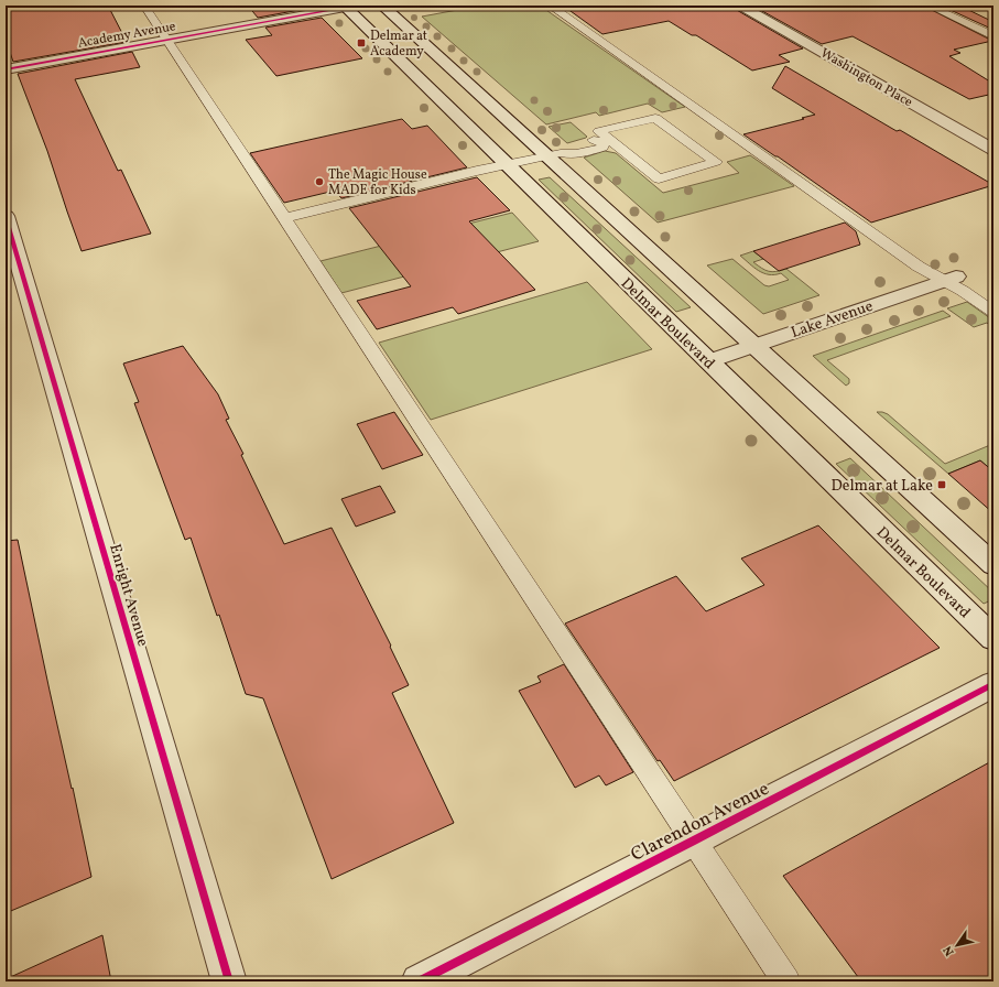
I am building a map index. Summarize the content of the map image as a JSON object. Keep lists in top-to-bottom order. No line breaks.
{"streets":{"street":["Academy Avenue","Washington Place","Lake Avenue","Delmar Boulevard","Enright Avenue","Clarendon Avenue"]},"crossings":[["Academy Avenue","Delmar Boulevard"],["Lake Avenue","Delmar Boulevard"]],"places":{"transit":["Delmar at Academy","Delmar at Lake"],"other":["The Magic House MADE for Kids"]},"north":"bottom left"}
